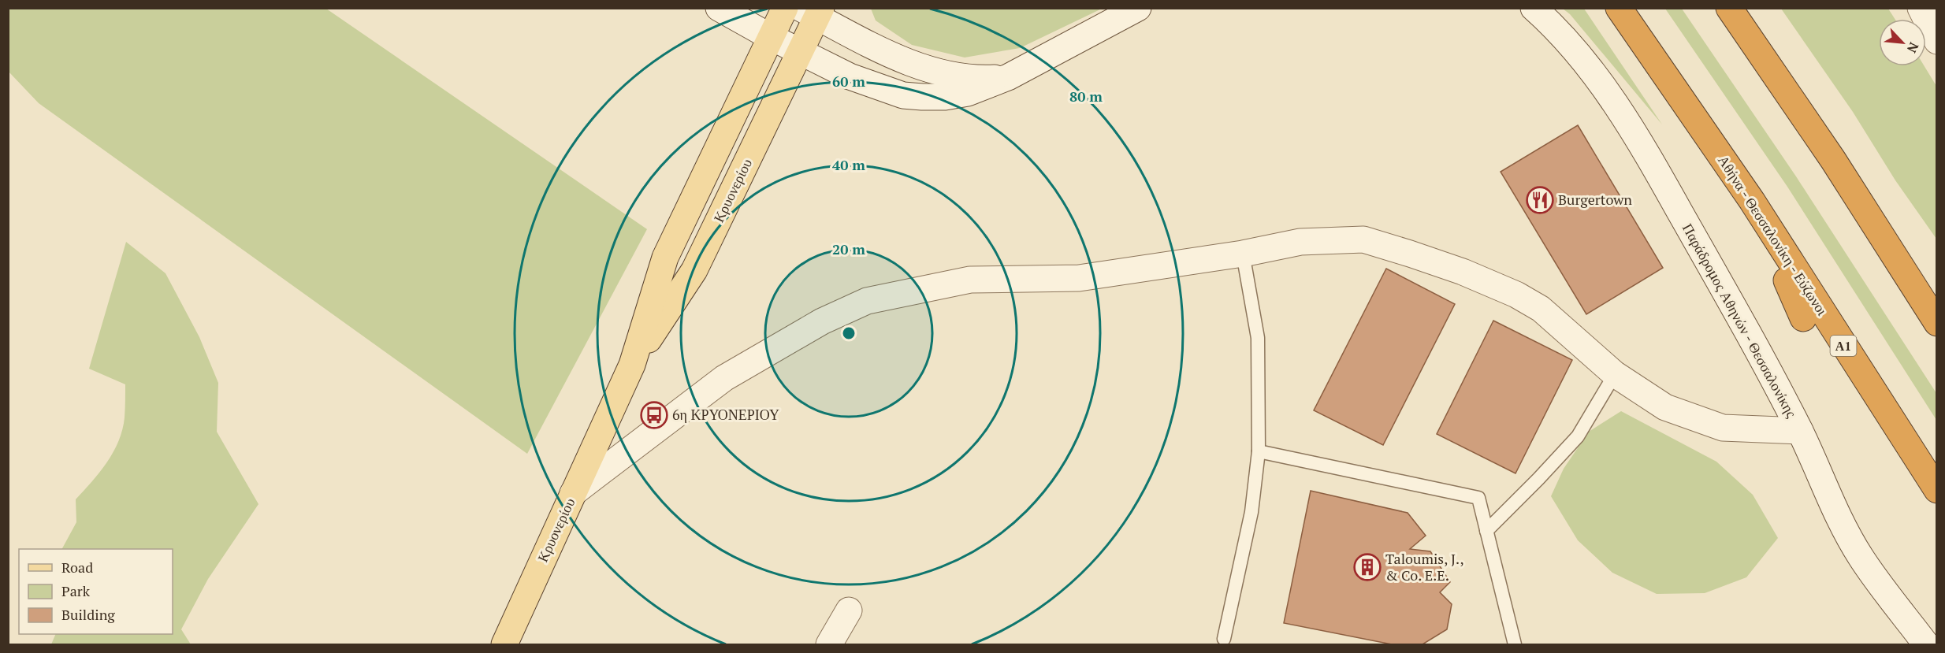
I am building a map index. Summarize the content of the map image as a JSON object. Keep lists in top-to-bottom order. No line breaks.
{"streets":{"highway":["Αθήνα - Θεσσαλονίκη - Εύζωνοι","Α1"],"main road":["Κρυονερίου","Παράδρομος Αθηνών - Θεσσαλονίκης"]},"places":{"restaurant":["Burgertown"],"bus stop":["6η ΚΡΥΟΝΕΡΙΟΥ"],"building":["Taloumis, J., & Co. E.E."]},"legend":["Road","Park","Building"],"north":"bottom right","rings":["60 m","80 m","40 m","20 m"]}
